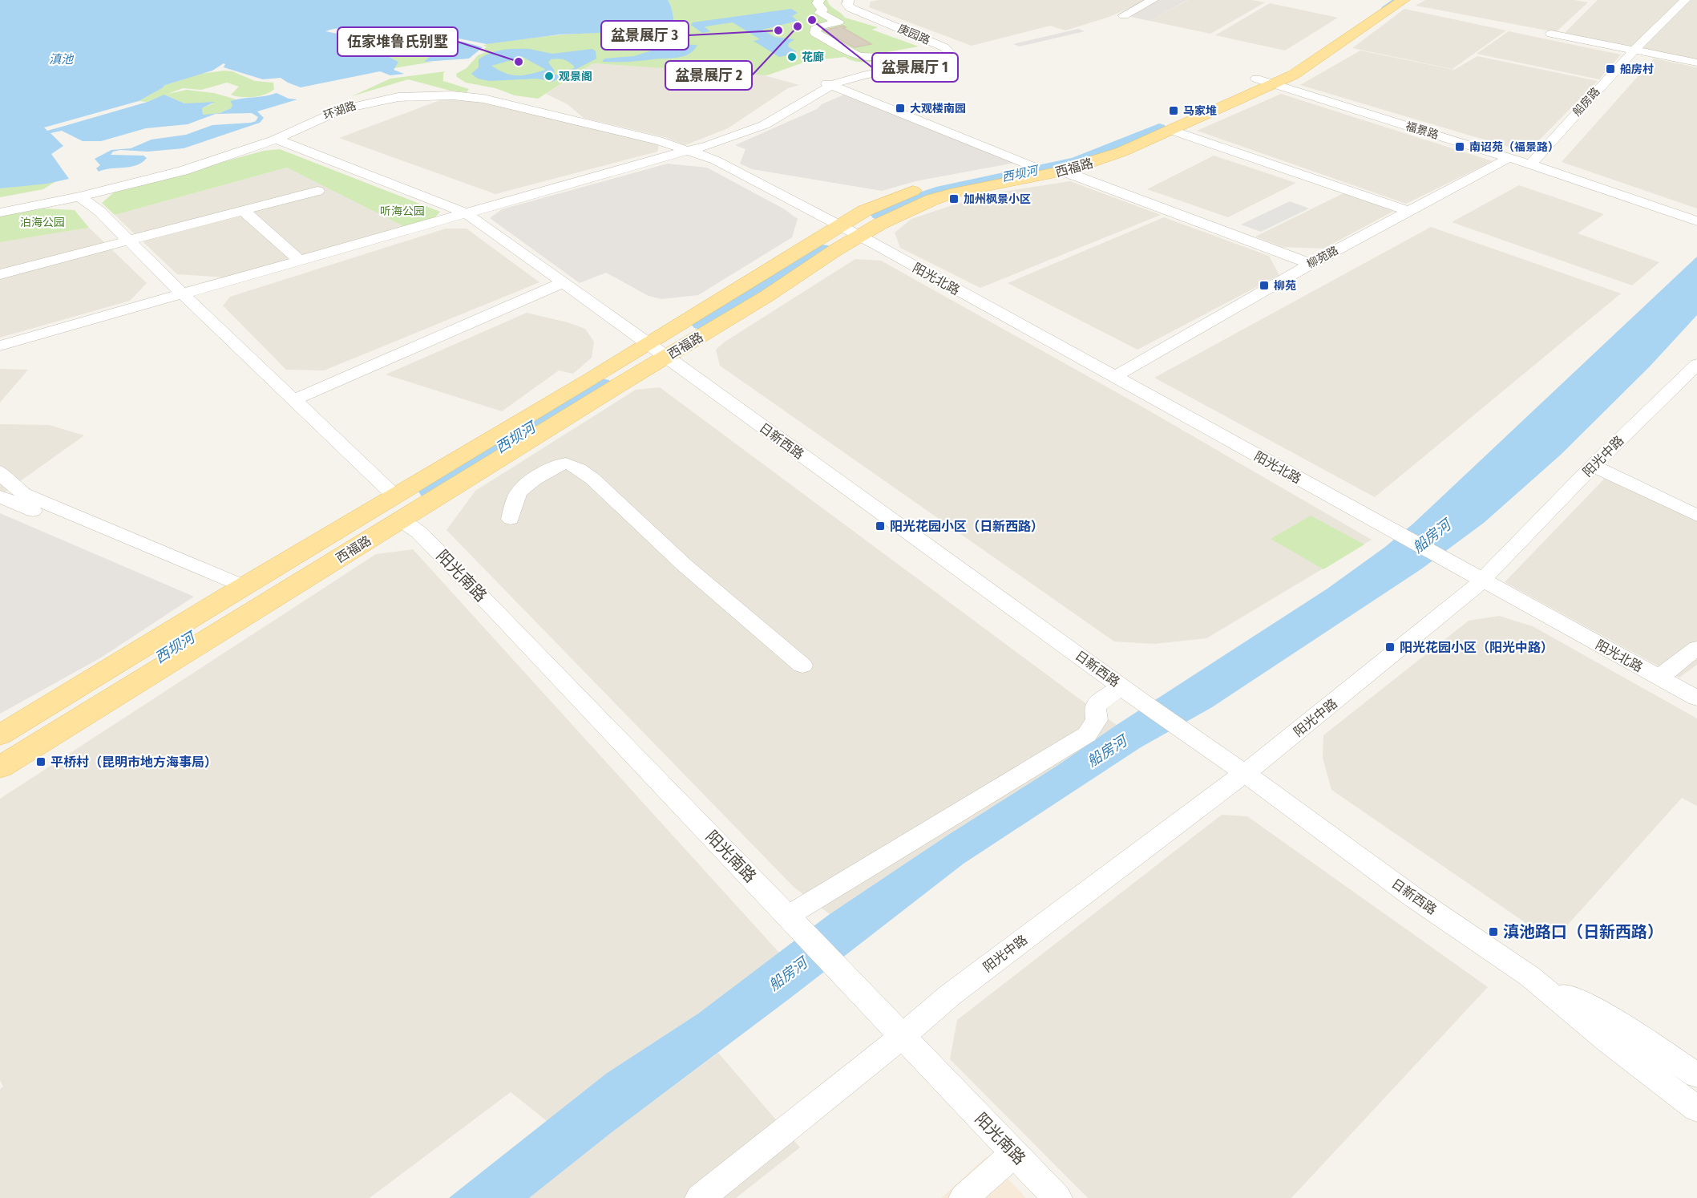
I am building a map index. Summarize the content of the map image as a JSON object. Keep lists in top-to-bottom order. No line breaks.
{"streets":{"main road":["西福路"],"street":["庚园路","船房路","环湖路","福景路","柳苑路","阳光北路","日新西路","阳光中路","阳光南路"]},"crossings":[["庚园路","环湖路"],["庚园路","日新西路"],["船房路","福景路"],["环湖路","西福路"],["环湖路","阳光北路"],["环湖路","日新西路"],["福景路","西福路"],["福景路","柳苑路"],["西福路","阳光北路"],["西福路","日新西路"],["西福路","阳光南路"],["柳苑路","阳光北路"],["阳光北路","阳光中路"],["日新西路","阳光中路"],["阳光中路","阳光南路"]],"water":["滇池","西坝河","船房河"],"parks":["听海公园","泊海公园"],"places":{"other":["盆景展厅 1","盆景展厅 2","盆景展厅 3","花廊","伍家堆鲁氏别墅","观景阁"],"transit":["船房村","大观楼南园","马家堆","南诏苑（福景路）","加州枫景小区","柳苑","阳光花园小区（日新西路）","阳光花园小区（阳光中路）","平桥村（昆明市地方海事局）","滇池路口（日新西路）"]}}
